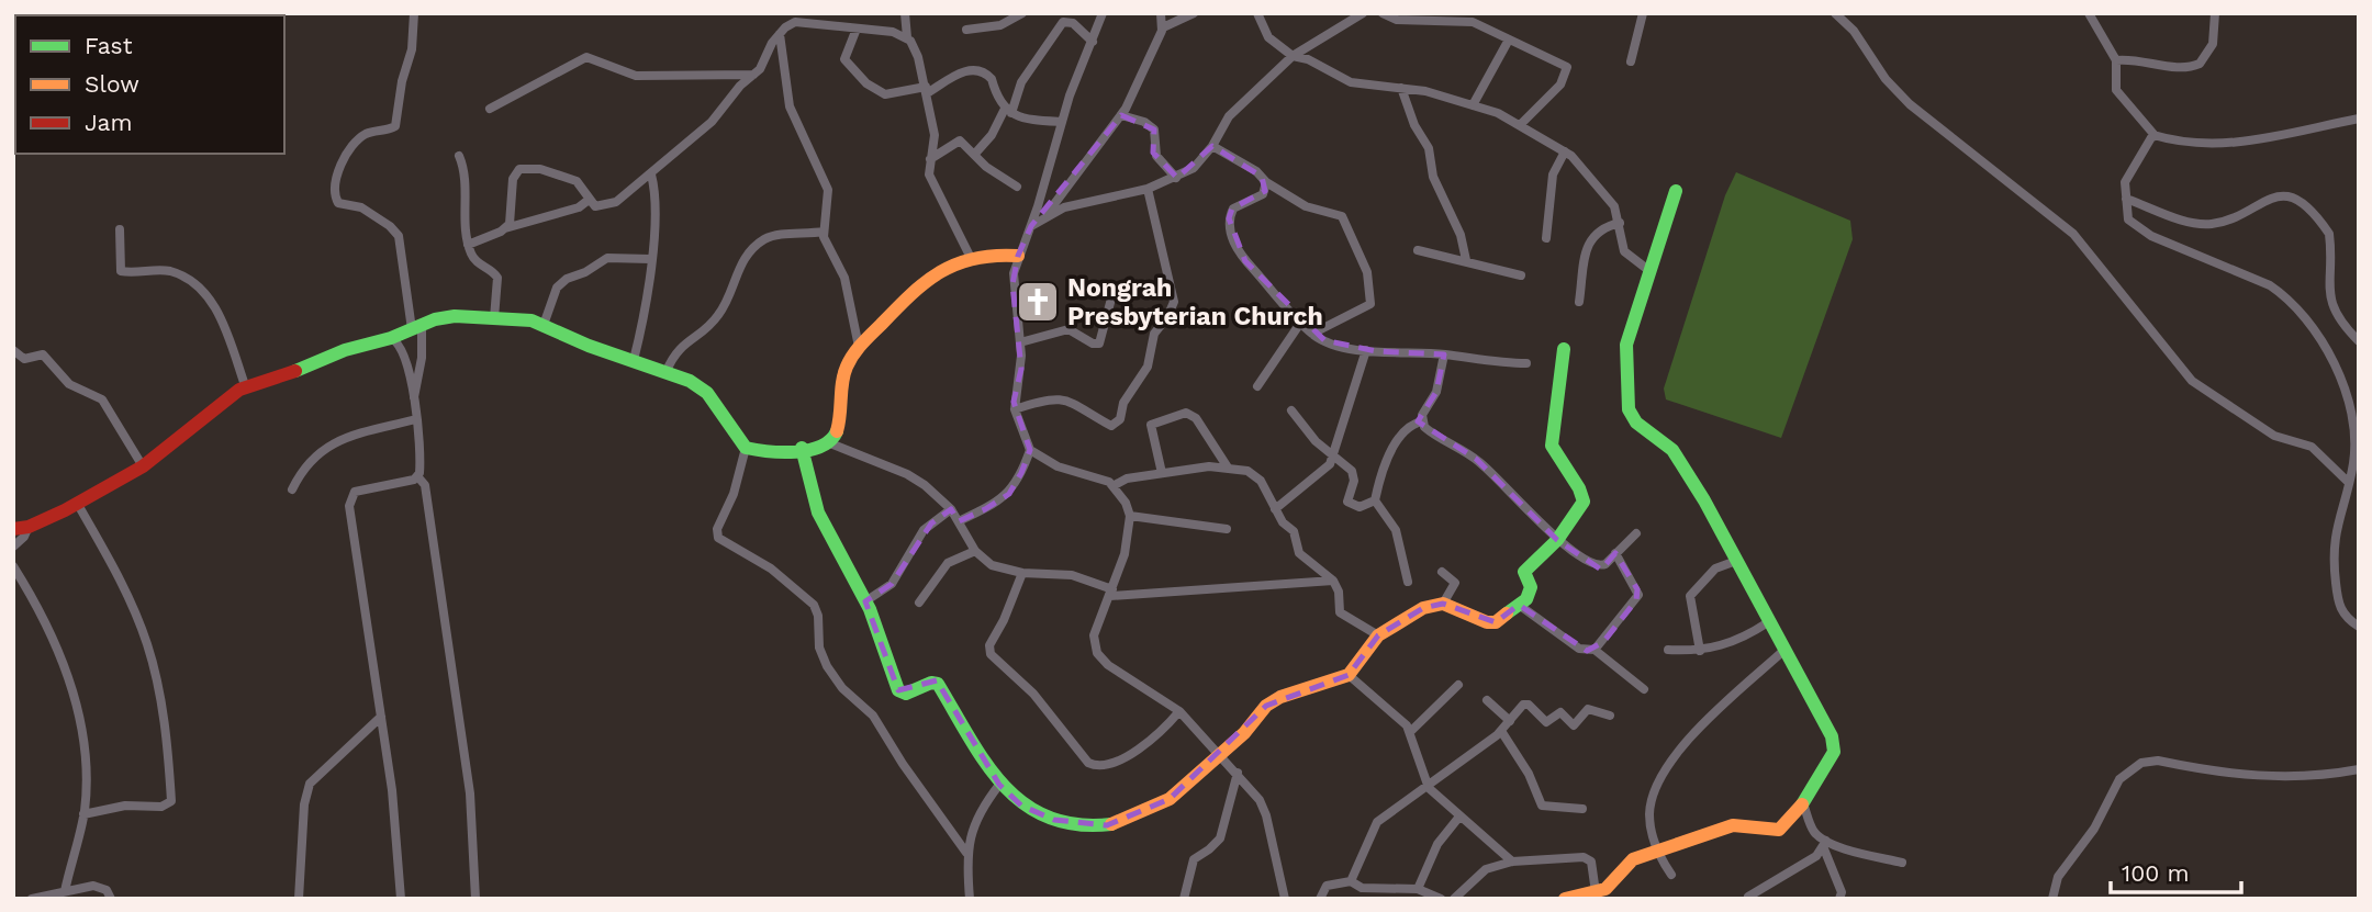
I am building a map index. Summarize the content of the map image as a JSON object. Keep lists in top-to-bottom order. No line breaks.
{"places":{"church":["Nongrah Presbyterian Church"]},"legend":["Fast","Slow","Jam"],"scale_bar":"100 m"}
